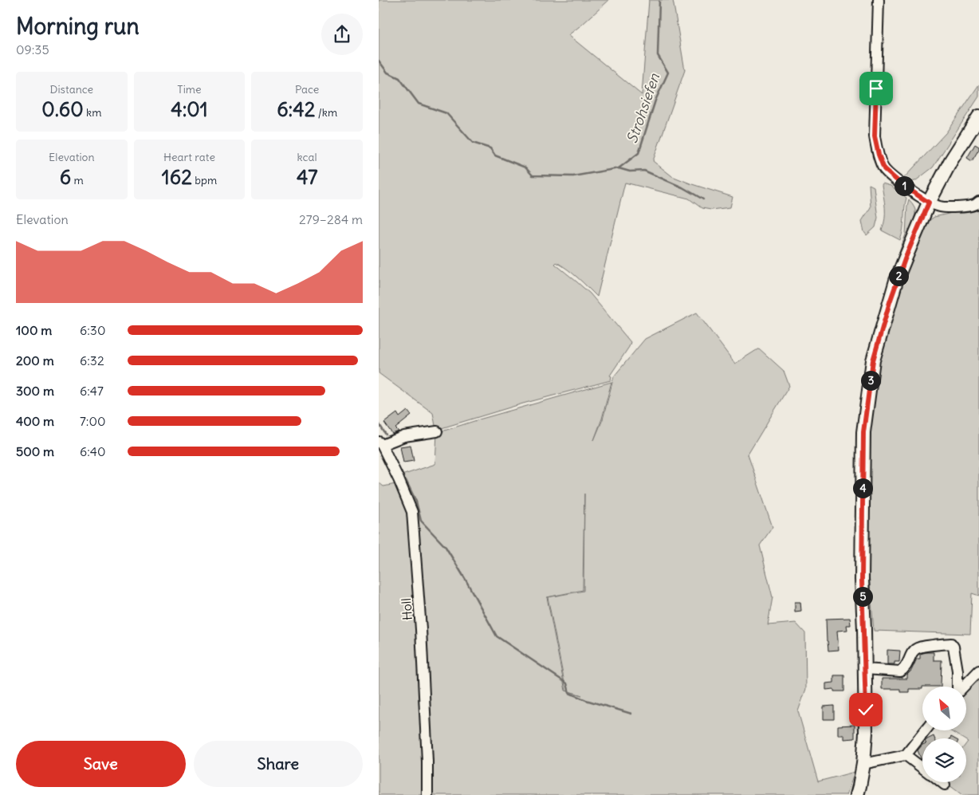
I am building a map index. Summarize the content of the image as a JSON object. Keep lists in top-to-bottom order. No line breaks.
{"streets":{"street":["Holl"]},"water":["Strohsiefen"],"north":"top left","page":{"heading":["Morning run","09:35"],"stats":[["Distance","0.60 km"],["Time","4:01"],["Pace","6:42 /km"],["Elevation","6 m"],["Heart rate","162 bpm"],["kcal","47"]],"pins":["1","2","3","4","5"],"chart":["Elevation","279–284 m"],"list":[{"name":"100 m","note":"6:30"},{"name":"200 m","note":"6:32"},{"name":"300 m","note":"6:47"},{"name":"400 m","note":"7:00"},{"name":"500 m","note":"6:40"}],"buttons":["Save","Share"]}}
